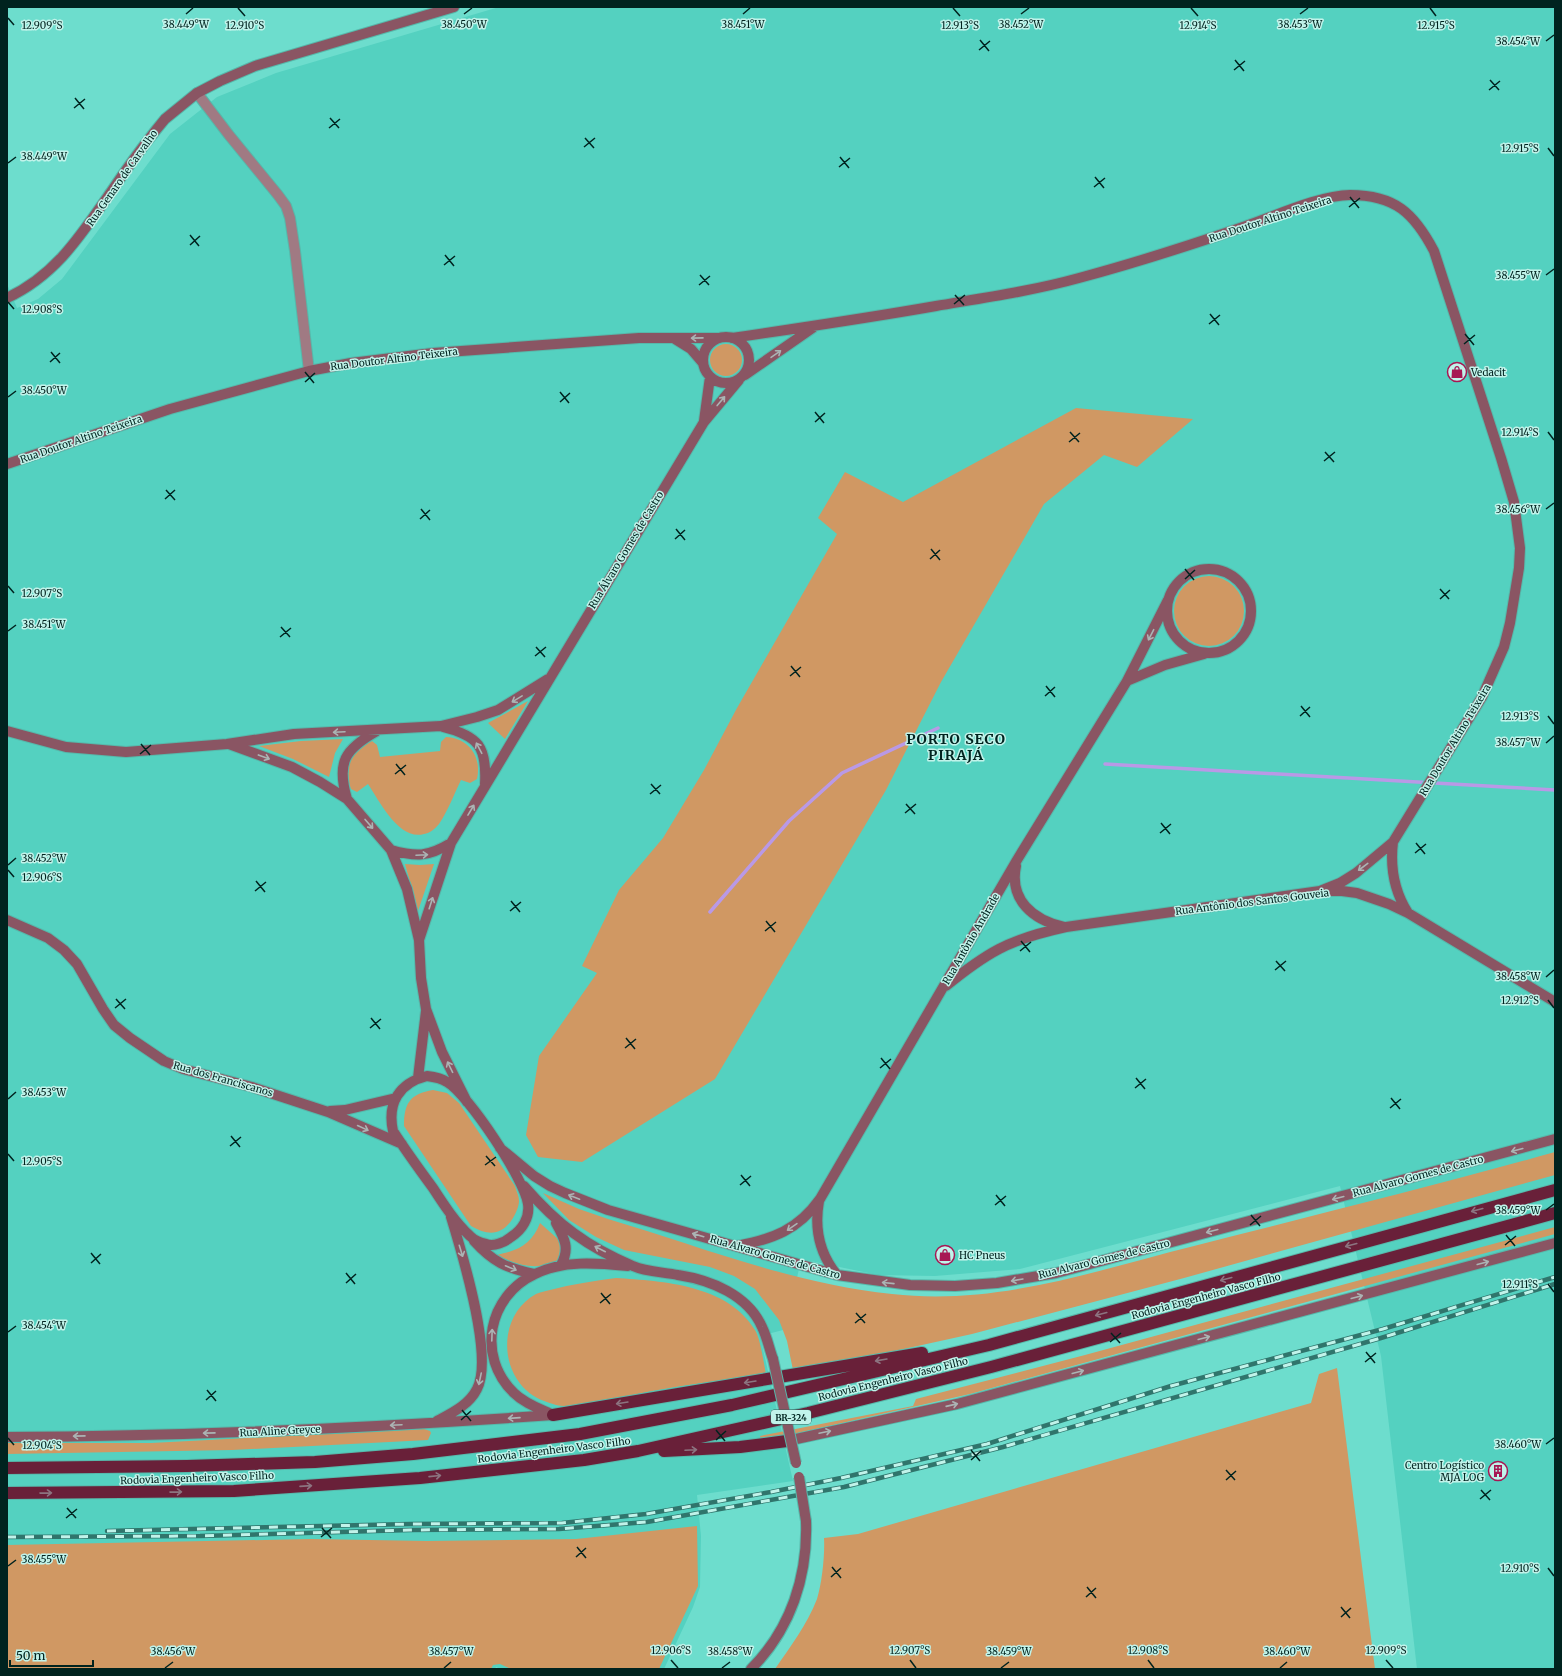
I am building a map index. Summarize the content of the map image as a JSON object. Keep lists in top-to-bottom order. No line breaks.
{"streets":{"highway":["Rodovia Engenheiro Vasco Filho","BR-324"],"street":["Rua Genaro de Carvalho","Rua Doutor Altino Teixeira","Rua Álvaro Gomes de Castro","Rua Antônio dos Santos Gouveia","Rua Antônio Andrade","Rua dos Franciscanos","Rua Alvaro Gomes de Castro","Rua Aline Greyce"]},"crossings":[["Rua Doutor Altino Teixeira","Rua Antônio dos Santos Gouveia"],["Rua Antônio dos Santos Gouveia","Rua Antônio Andrade"],["Rua Antônio Andrade","Rua Alvaro Gomes de Castro"]],"one_way":["Rua Alvaro Gomes de Castro","Rua Aline Greyce"],"districts":["PORTO SECO PIRAJÁ"],"places":{"shop":["Vedacit","HC Pneus"],"building":["Centro Logístico MJA LOG"]},"scale_bar":"50 m","coordinates":["38.453°W","38.449°W","38.450°W","38.451°W","38.452°W","12.909°S","12.913°S","12.915°S","12.910°S","12.914°S","38.454°W","38.455°W","12.908°S","38.456°W","12.907°S","38.457°W","12.906°S","38.458°W","12.912°S","12.905°S","38.459°W","12.911°S","38.460°W","12.904°S"]}
